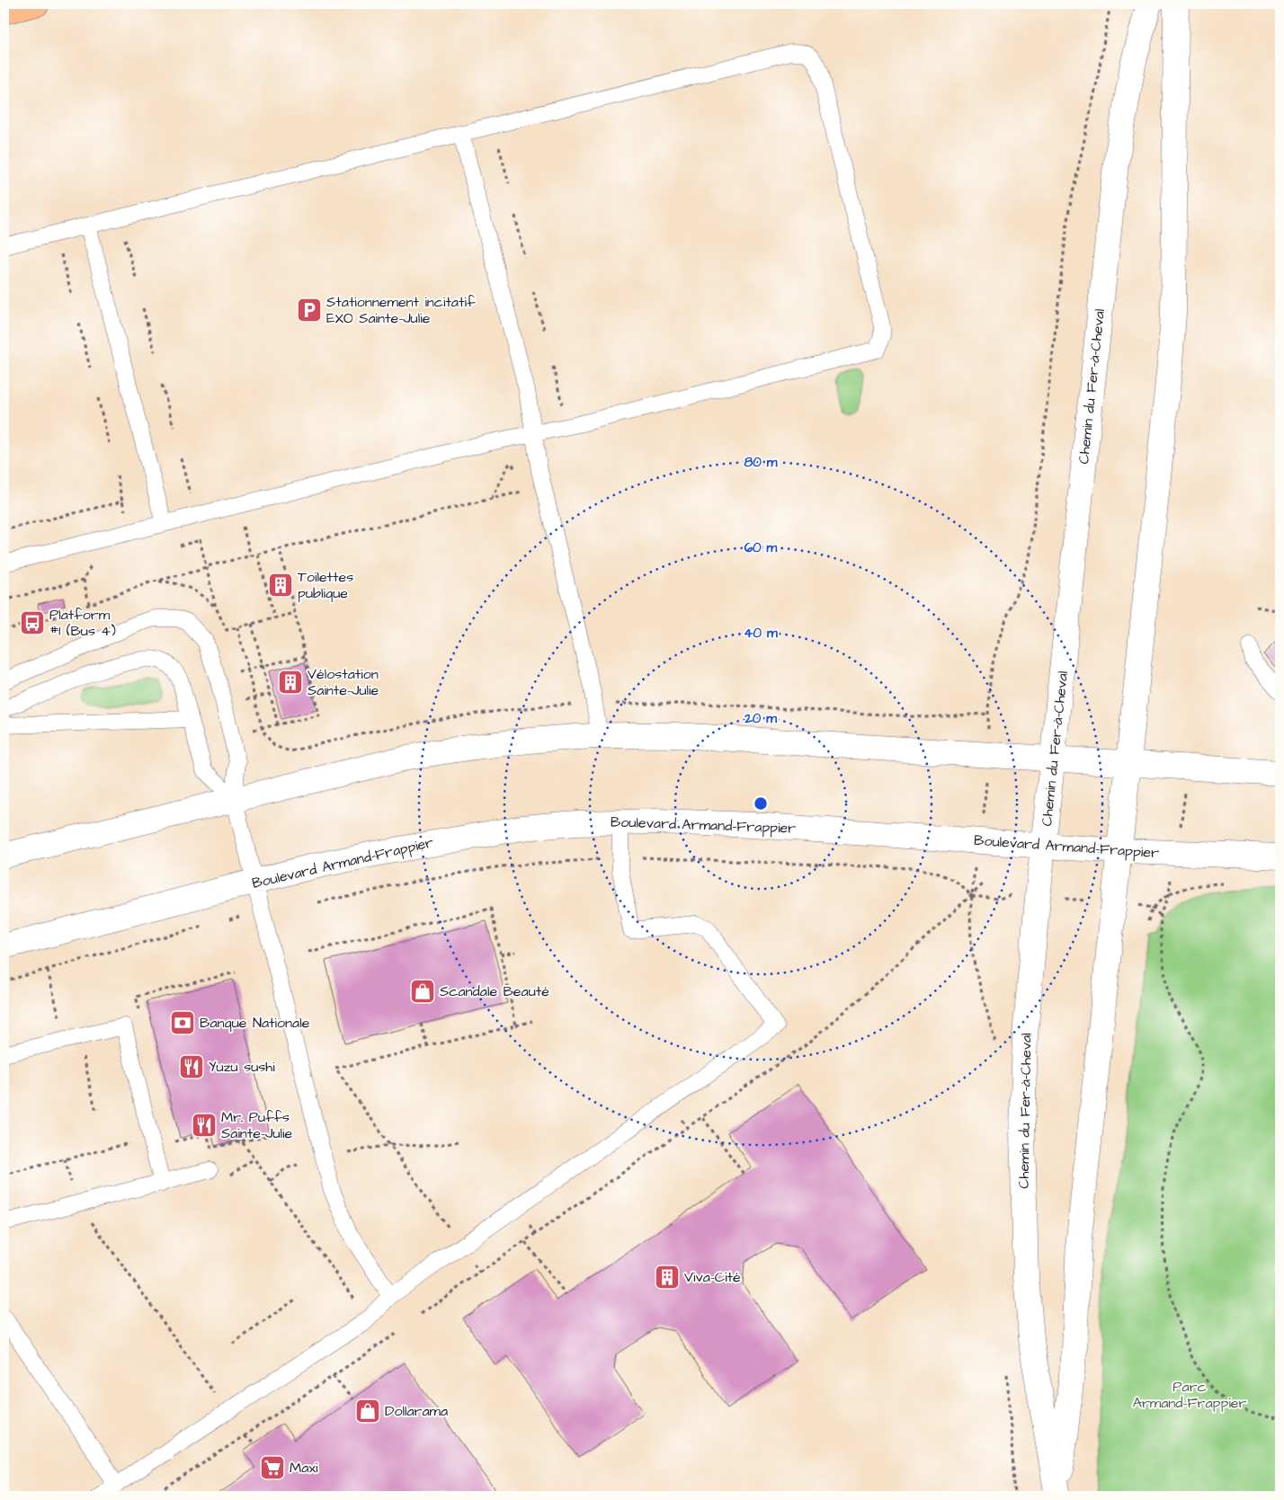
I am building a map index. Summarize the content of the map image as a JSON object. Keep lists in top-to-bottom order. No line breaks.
{"streets":{"street":["Chemin du Fer-à-Cheval","Boulevard Armand-Frappier"]},"crossings":[["Chemin du Fer-à-Cheval","Boulevard Armand-Frappier"]],"parks":["Parc Armand-Frappier"],"places":{"parking":["Stationnement incitatif EXO Sainte-Julie"],"building":["Toilettes publique","Vélostation Sainte-Julie","Viva-Cité"],"bus stop":["Platform #1 (Bus 4)"],"shop":["Scandale Beauté","Dollarama"],"bank":["Banque Nationale"],"restaurant":["Yuzu sushi","Mr. Puffs Sainte-Julie"],"supermarket":["Maxi"]},"rings":["80 m","60 m","40 m","20 m"]}
